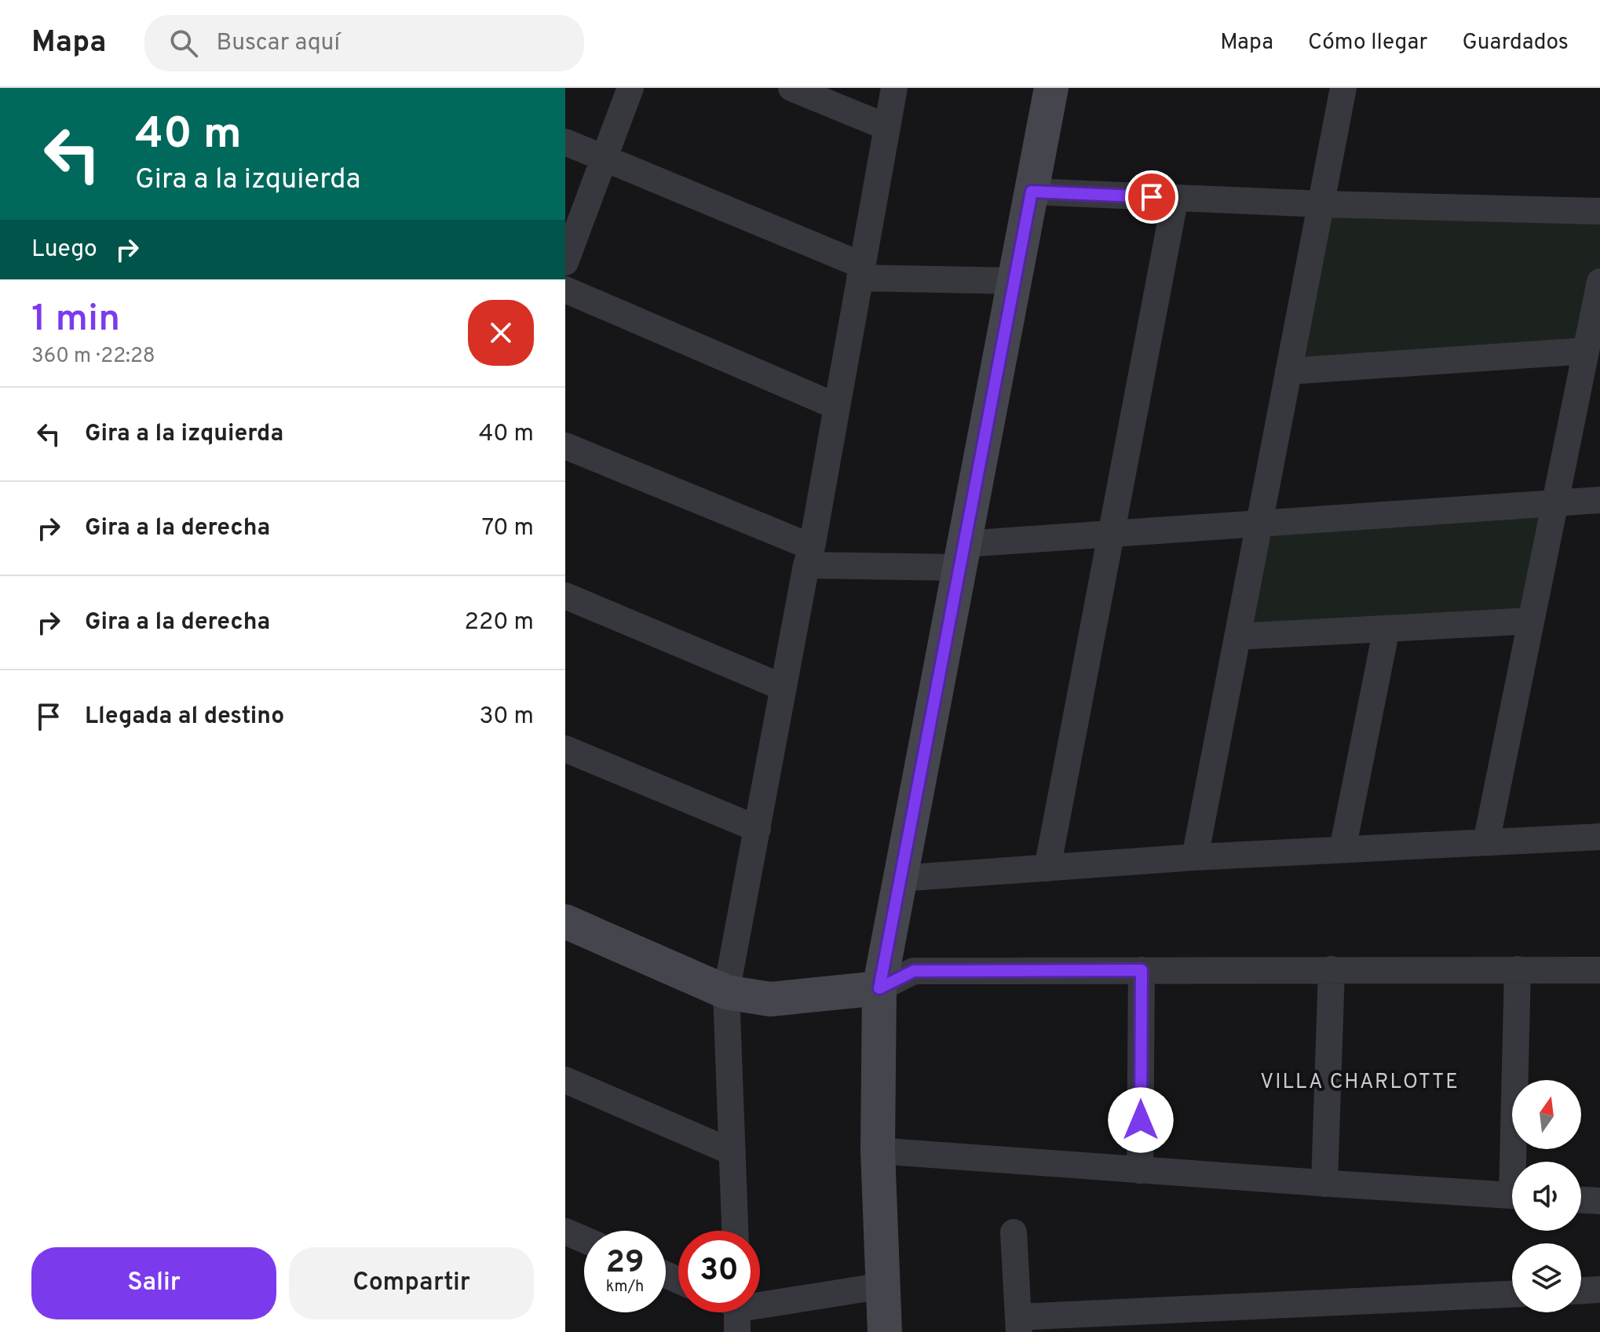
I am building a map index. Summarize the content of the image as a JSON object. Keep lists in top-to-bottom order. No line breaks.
{"districts":["VILLA CHARLOTTE"],"north":"top","page":{"header":"Mapa","search":"Buscar aquí","nav":["Mapa","Cómo llegar","Guardados"],"turn":["40 m","Gira a la izquierda"],"then":"Luego","heading":["1 min","360 m · 22:28"],"list":[{"name":"Gira a la izquierda","value":"40 m"},{"name":"Gira a la derecha","value":"70 m"},{"name":"Gira a la derecha","value":"220 m"},{"name":"Llegada al destino","value":"30 m"}],"speed":"29 km/h","limit":"30","buttons":["Salir","Compartir"]}}
